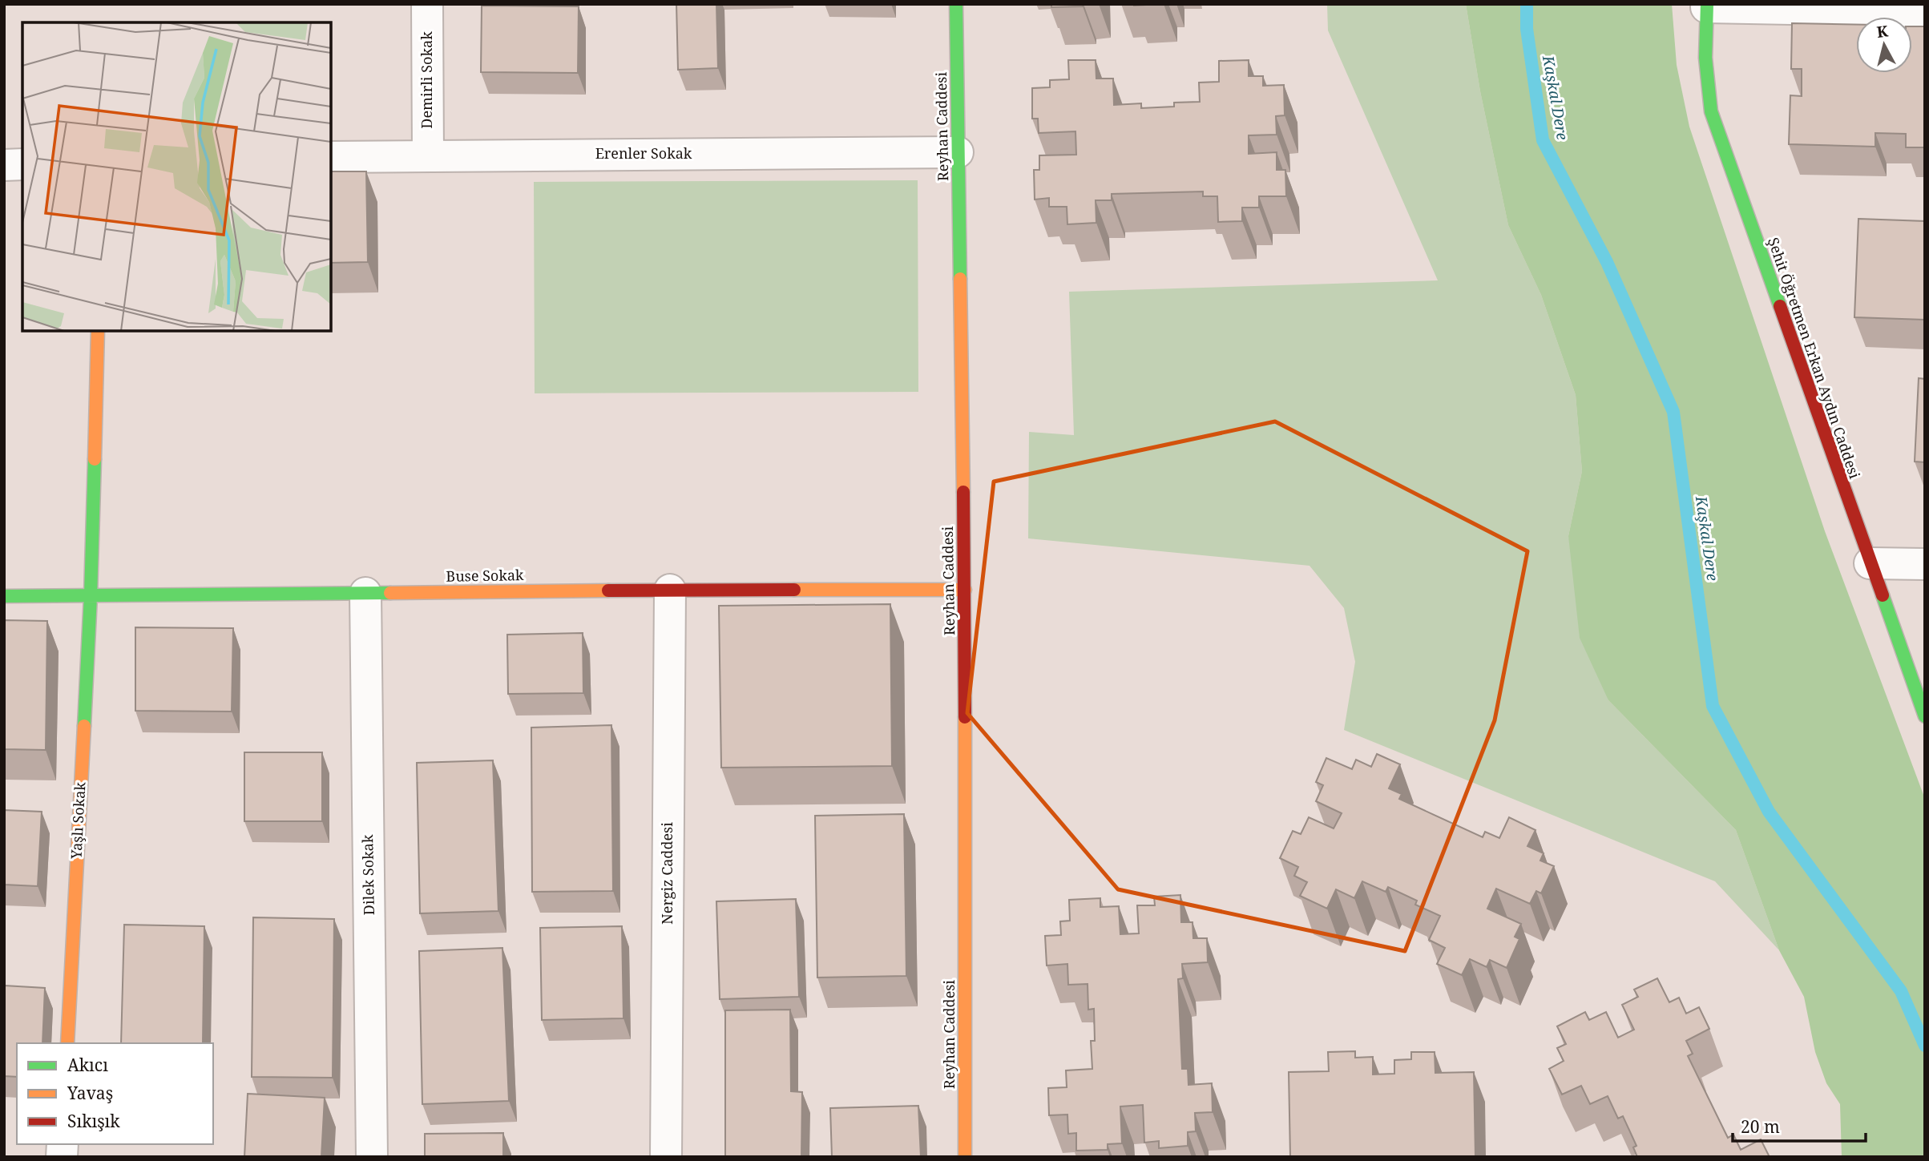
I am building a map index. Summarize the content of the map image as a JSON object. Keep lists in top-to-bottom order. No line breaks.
{"streets":{"street":["Demirli Sokak","Reyhan Caddesi","Erenler Sokak","Şehit Öğretmen Erkan Aydın Caddesi","Buse Sokak","Yaşlı Sokak","Nergiz Caddesi","Dilek Sokak"]},"crossings":[["Demirli Sokak","Erenler Sokak"],["Reyhan Caddesi","Erenler Sokak"],["Reyhan Caddesi","Buse Sokak"],["Buse Sokak","Yaşlı Sokak"],["Buse Sokak","Nergiz Caddesi"],["Buse Sokak","Dilek Sokak"]],"water":["Kaşkal Dere"],"legend":["Akıcı","Yavaş","Sıkışık"],"scale_bar":"20 m","north":"top"}
